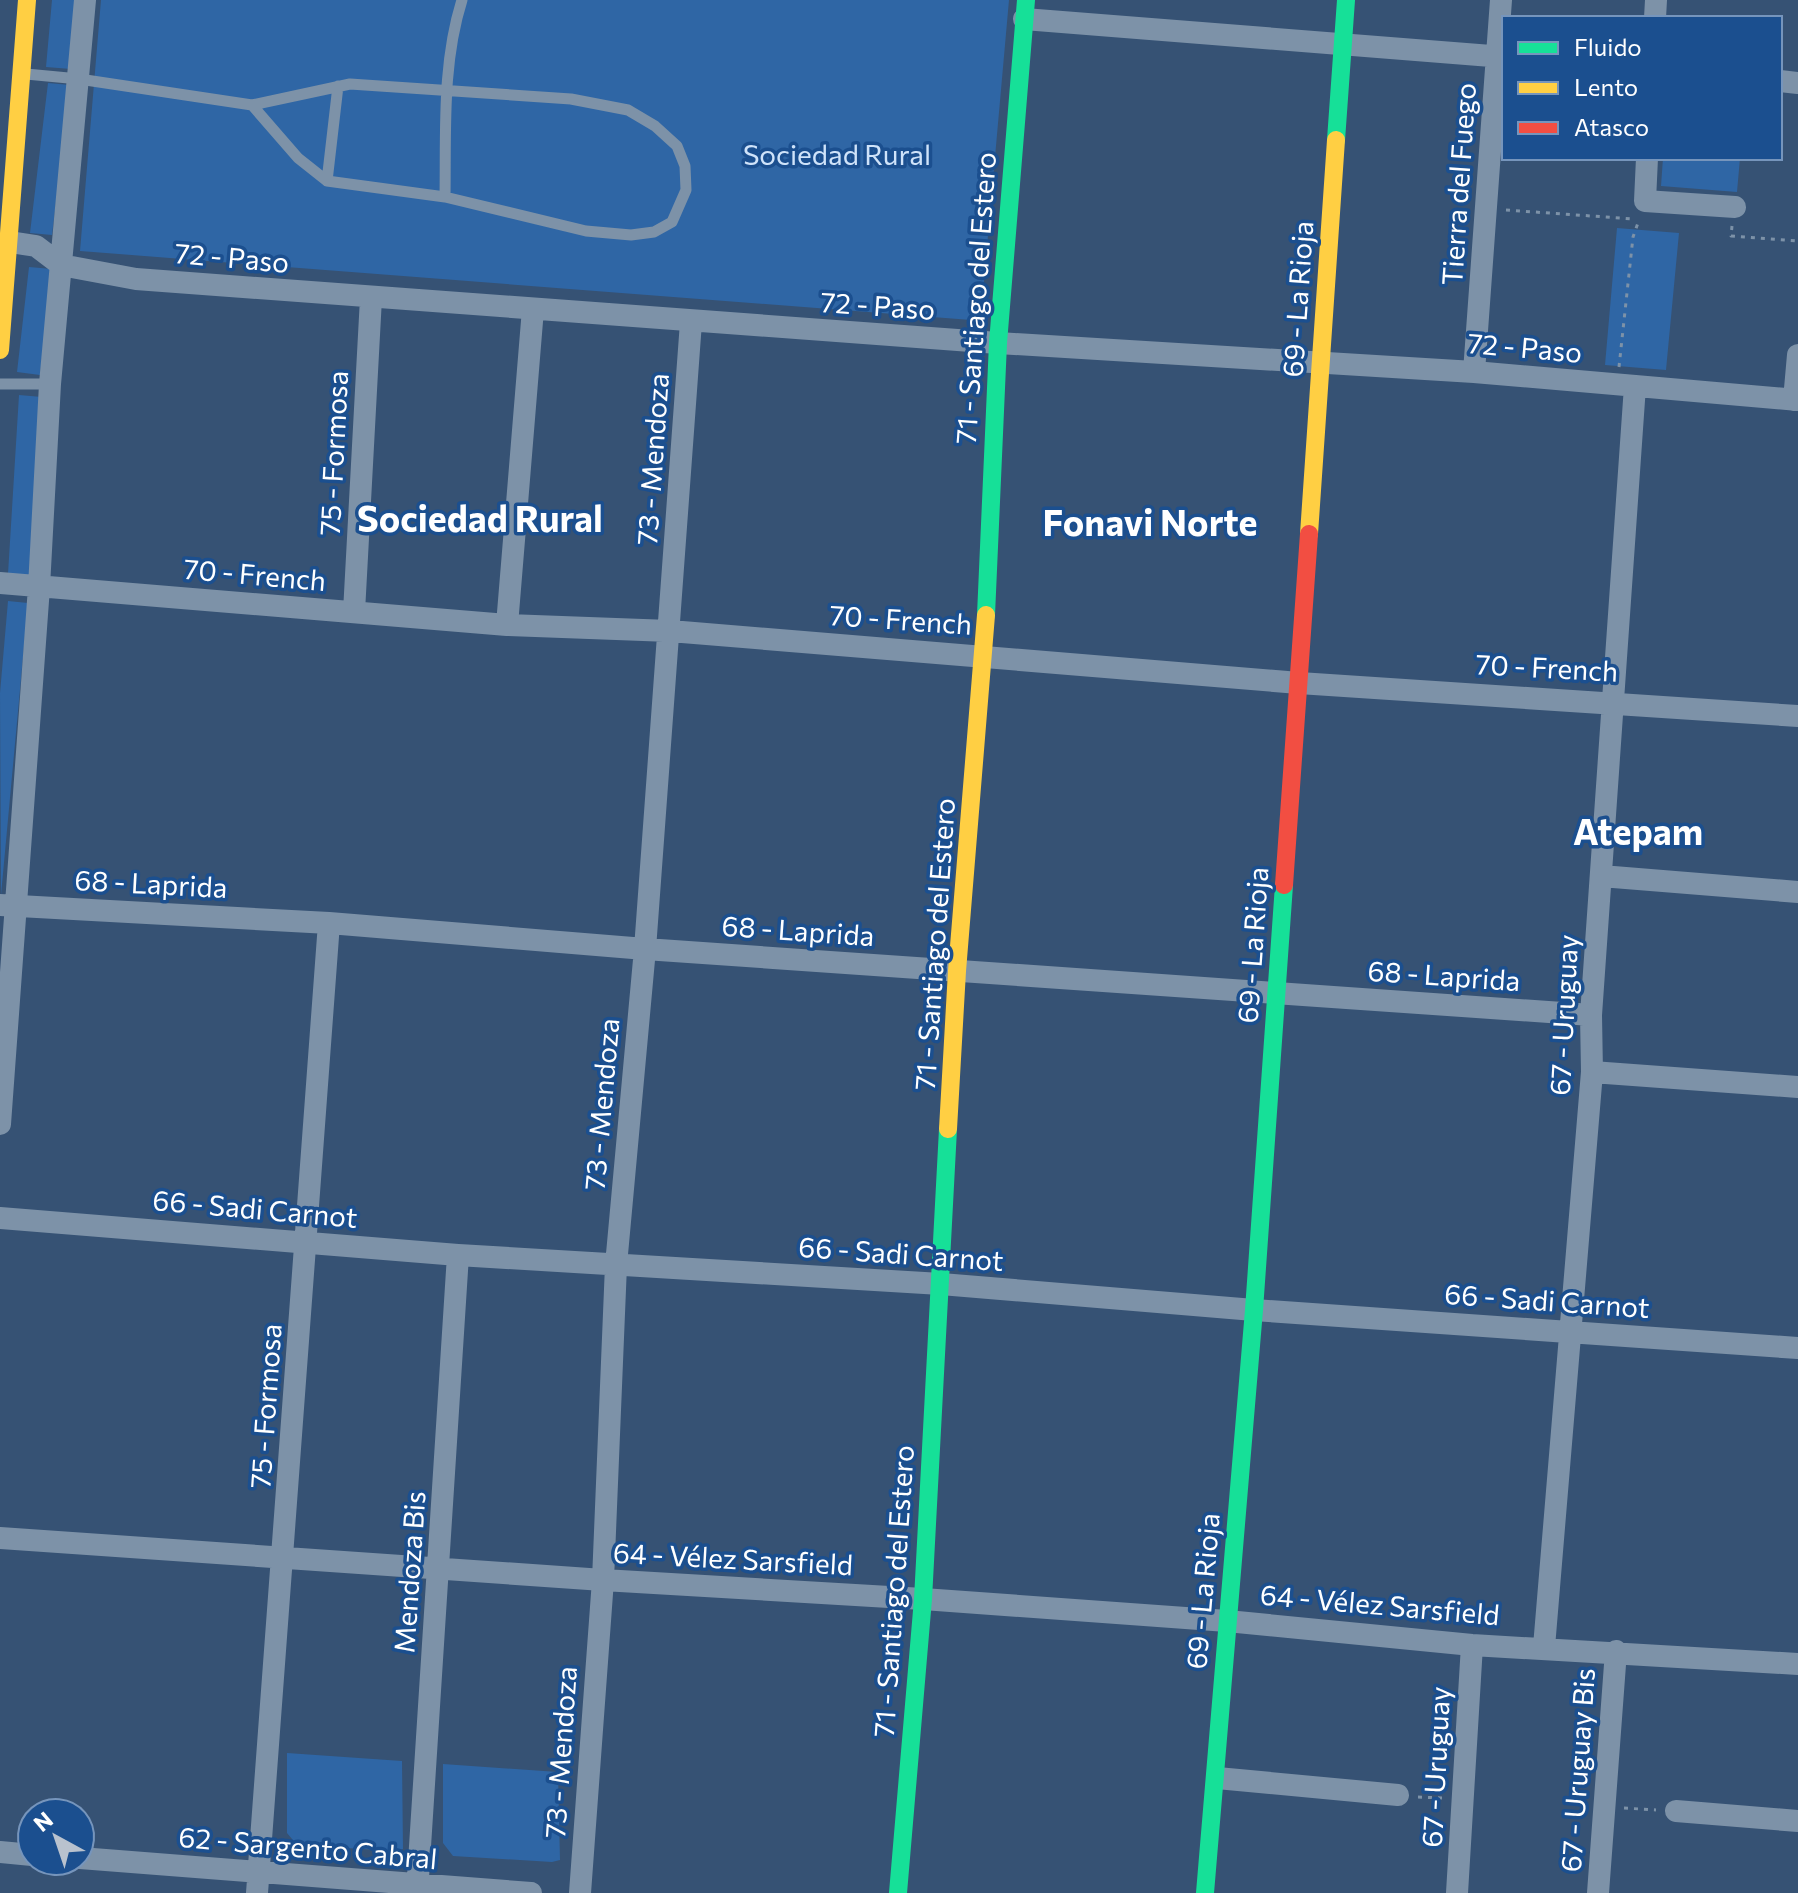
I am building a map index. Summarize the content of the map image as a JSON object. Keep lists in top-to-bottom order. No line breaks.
{"streets":{"main road":["71 - Santiago del Estero","69 - La Rioja"],"street":["Tierra del Fuego","72 - Paso","75 - Formosa","73 - Mendoza","70 - French","68 - Laprida","67 - Uruguay","66 - Sadi Carnot","64 - Vélez Sarsfield","Mendoza Bis","67 - Uruguay Bis","62 - Sargento Cabral"]},"crossings":[["Tierra del Fuego","72 - Paso"],["72 - Paso","71 - Santiago del Estero"],["72 - Paso","69 - La Rioja"],["72 - Paso","75 - Formosa"],["72 - Paso","73 - Mendoza"],["72 - Paso","67 - Uruguay"],["71 - Santiago del Estero","70 - French"],["71 - Santiago del Estero","68 - Laprida"],["71 - Santiago del Estero","66 - Sadi Carnot"],["71 - Santiago del Estero","64 - Vélez Sarsfield"],["69 - La Rioja","70 - French"],["69 - La Rioja","68 - Laprida"],["69 - La Rioja","66 - Sadi Carnot"],["69 - La Rioja","64 - Vélez Sarsfield"],["75 - Formosa","70 - French"],["75 - Formosa","68 - Laprida"],["75 - Formosa","66 - Sadi Carnot"],["75 - Formosa","64 - Vélez Sarsfield"],["75 - Formosa","62 - Sargento Cabral"],["73 - Mendoza","70 - French"],["73 - Mendoza","68 - Laprida"],["73 - Mendoza","66 - Sadi Carnot"],["73 - Mendoza","64 - Vélez Sarsfield"],["70 - French","67 - Uruguay"],["68 - Laprida","67 - Uruguay"],["67 - Uruguay","66 - Sadi Carnot"],["67 - Uruguay","64 - Vélez Sarsfield"],["66 - Sadi Carnot","Mendoza Bis"],["64 - Vélez Sarsfield","Mendoza Bis"],["64 - Vélez Sarsfield","67 - Uruguay Bis"],["Mendoza Bis","62 - Sargento Cabral"]],"districts":["Sociedad Rural","Fonavi Norte","Atepam"],"parks":["Sociedad Rural"],"legend":["Fluido","Lento","Atasco"],"north":"top left"}
